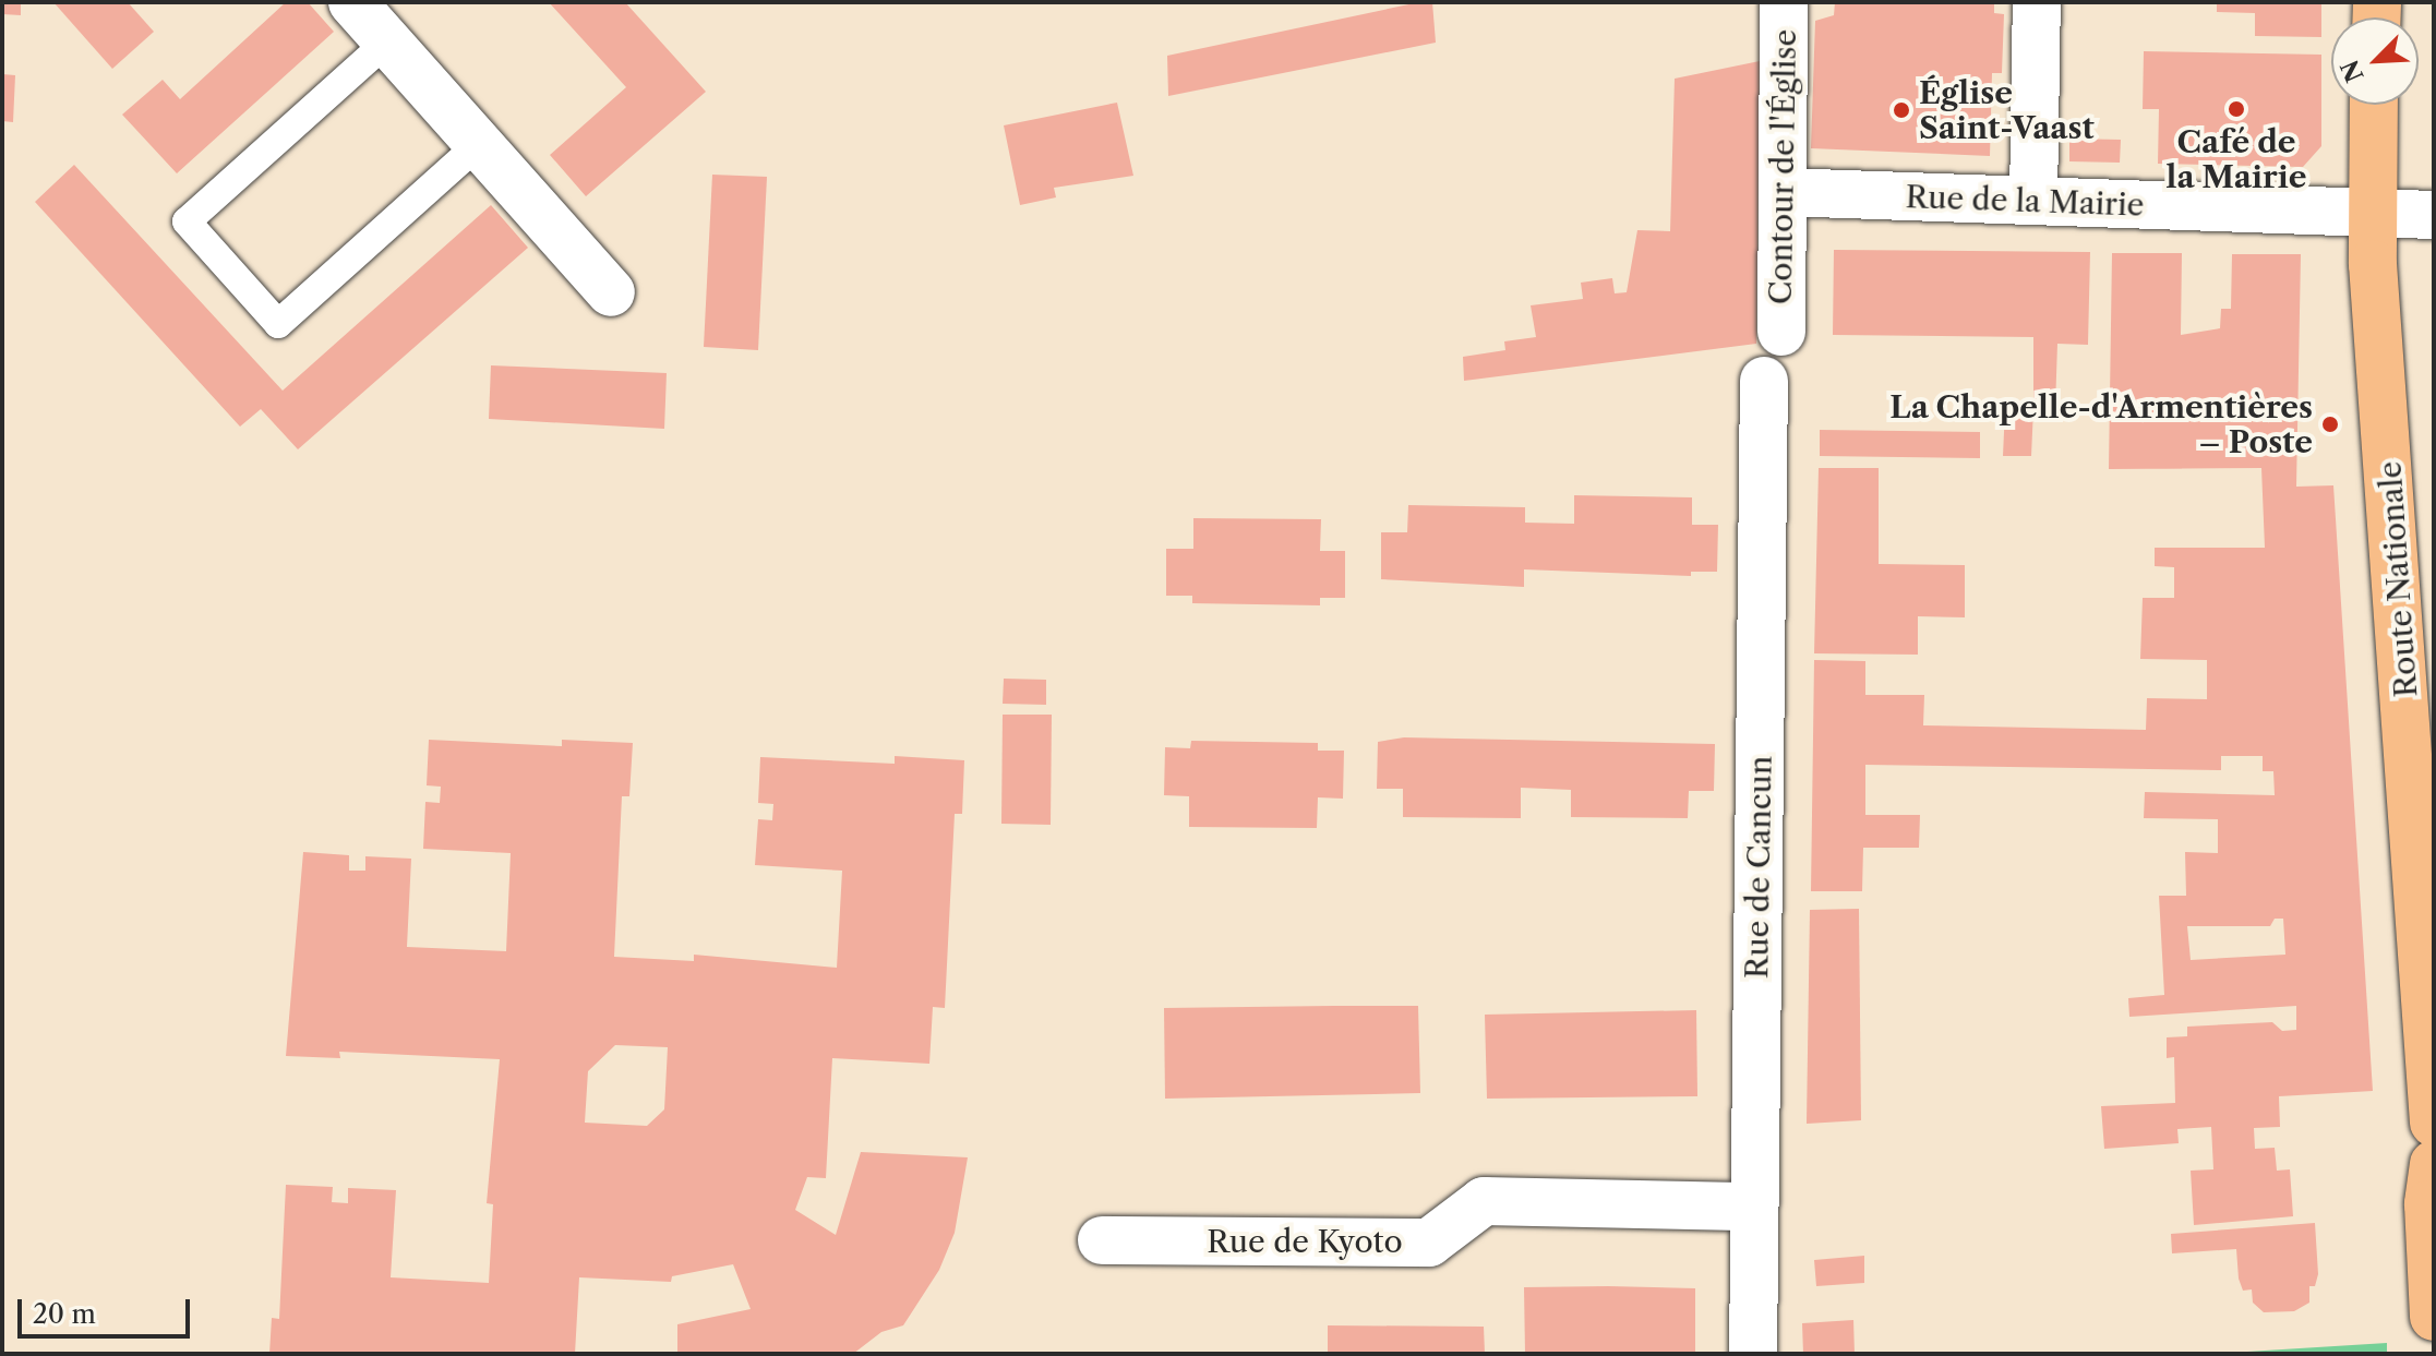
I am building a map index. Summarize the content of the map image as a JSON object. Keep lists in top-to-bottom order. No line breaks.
{"streets":{"main road":["Route Nationale"],"street":["Contour de l'Église","Rue de la Mairie","Rue de Cancun","Rue de Kyoto"]},"crossings":[["Contour de l'Église","Rue de la Mairie"],["Rue de la Mairie","Route Nationale"],["Rue de Cancun","Rue de Kyoto"]],"places":["Café de la Mairie","Église Saint-Vaast","La Chapelle-d'Armentières – Poste"],"scale_bar":"20 m","north":"bottom left"}
